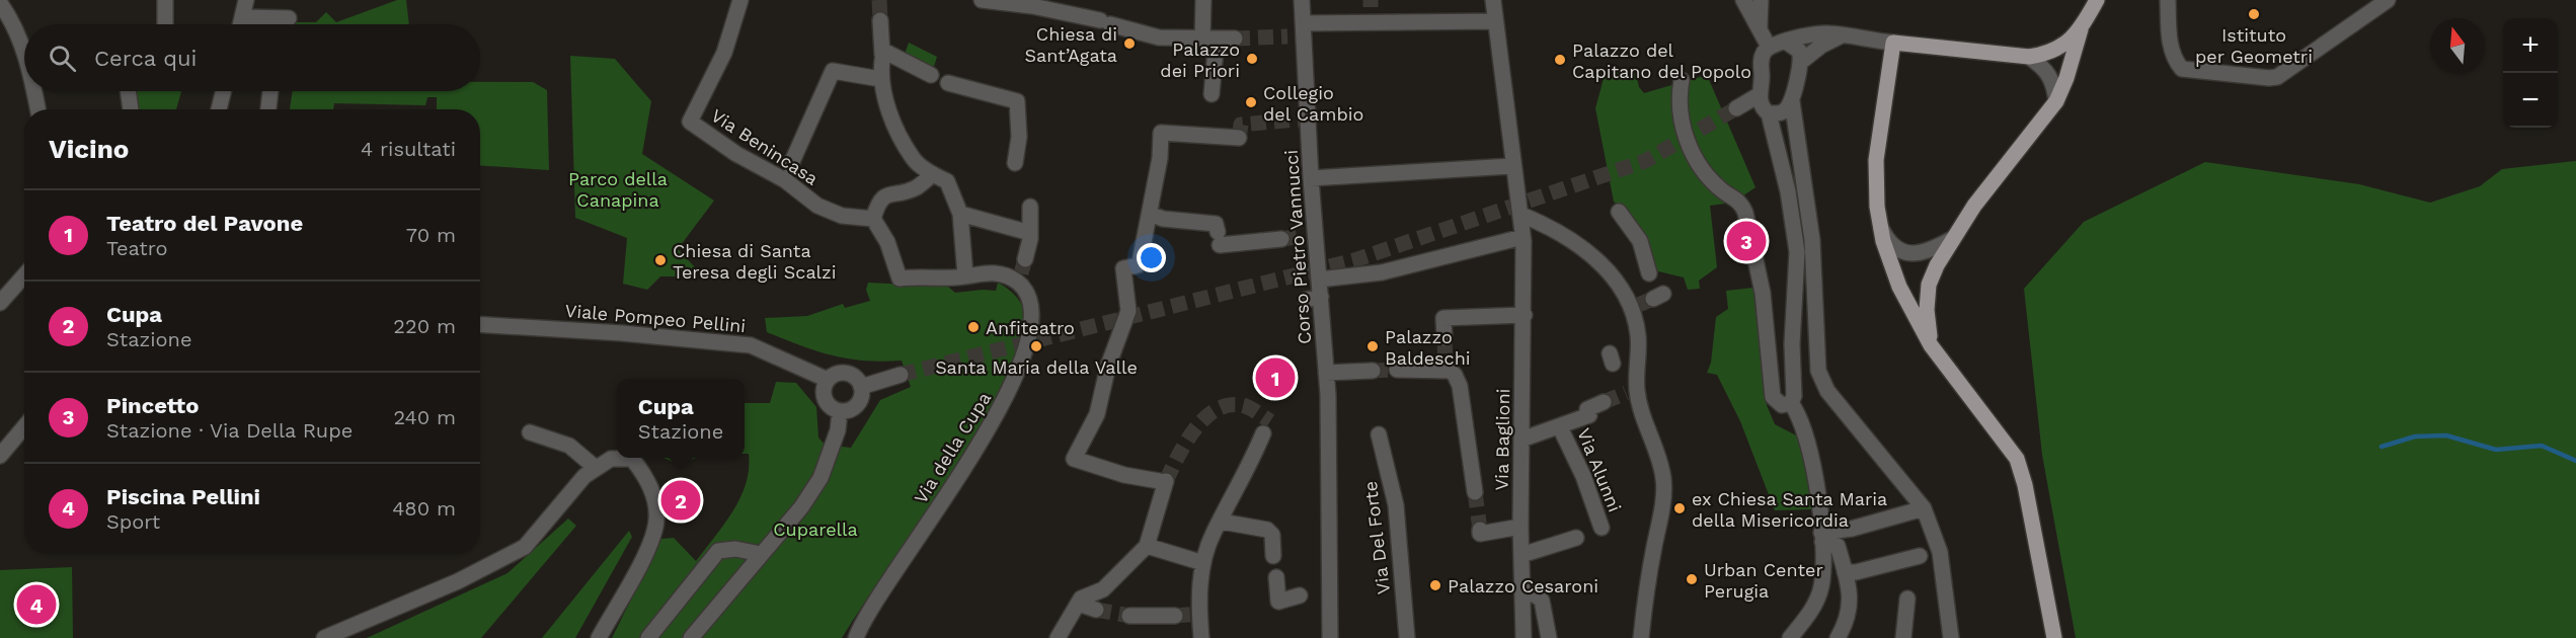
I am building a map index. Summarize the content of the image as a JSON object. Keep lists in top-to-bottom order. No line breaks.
{"streets":{"street":["Via Benincasa","Corso Pietro Vannucci","Viale Pompeo Pellini","Via Baglioni","Via della Cupa","Via Alunni","Via Del Forte"]},"parks":["Parco della Canapina","Cuparella"],"places":["Istituto per Geometri","Chiesa di Sant’Agata","Palazzo dei Priori","Palazzo del Capitano del Popolo","Collegio del Cambio","Chiesa di Santa Teresa degli Scalzi","Anfiteatro","Santa Maria della Valle","Palazzo Baldeschi","ex Chiesa Santa Maria della Misericordia","Urban Center Perugia","Palazzo Cesaroni"],"north":"top","page":{"map_buttons":["+","−"],"search":"Cerca qui","heading":["Vicino","4 risultati"],"list":[{"mark":"1","name":"Teatro del Pavone","note":"Teatro","value":"70 m"},{"mark":"2","name":"Cupa","note":"Stazione","value":"220 m"},{"mark":"3","name":"Pincetto","note":"Stazione · Via Della Rupe","value":"240 m"},{"mark":"4","name":"Piscina Pellini","note":"Sport","value":"480 m"}],"pins":["3","1","2","4"],"popup":["Cupa","Stazione"]}}
